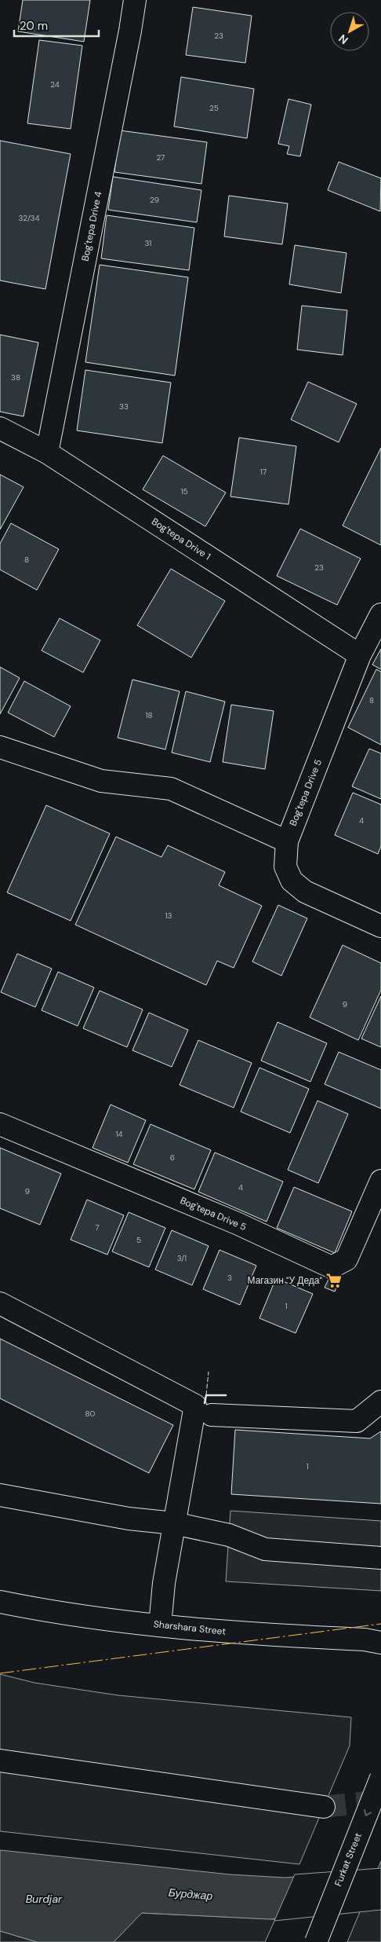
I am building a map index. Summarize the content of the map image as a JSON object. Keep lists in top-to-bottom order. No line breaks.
{"streets":{"street":["Bog'tepa Drive 4","Bog'tepa Drive 1","Bog'tepa Drive 5","Sharshara Street","Furkat Street"]},"crossings":[["Bog'tepa Drive 4","Bog'tepa Drive 1"],["Bog'tepa Drive 1","Bog'tepa Drive 5"]],"one_way":["Furkat Street"],"water":["Бурджар","Burdjar"],"places":{"supermarket":["Магазин \"У Деда\""]},"house_numbers":["23","24","25","27","29","32/34","31","38","33","17","15","8","23","8","18","4","13","9","14","6","4","9","7","5","3/1","3","1","80","1"],"scale_bar":"20 m","north":"bottom left"}
